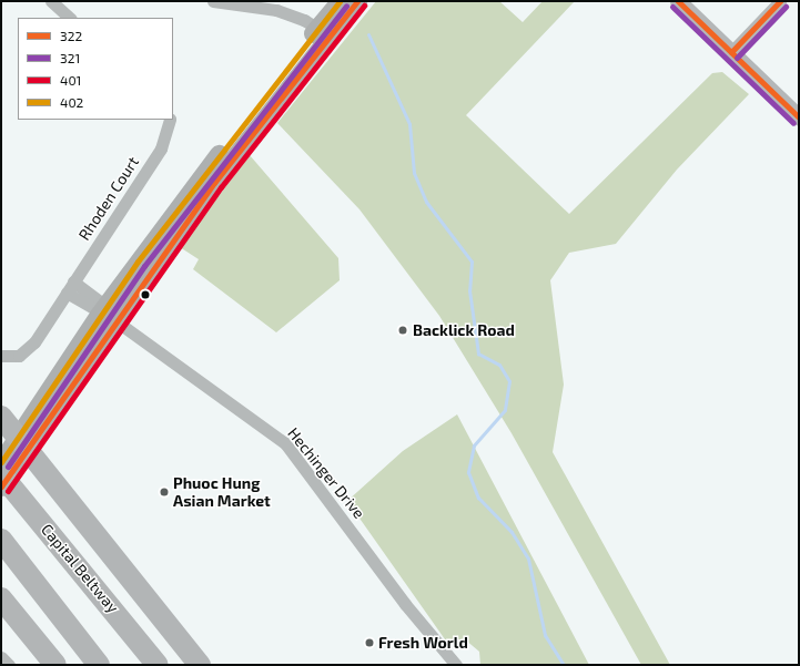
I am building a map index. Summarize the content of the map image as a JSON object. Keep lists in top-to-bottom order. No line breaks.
{"streets":{"highway":["Capital Beltway"],"street":["Rhoden Court","Hechinger Drive"]},"places":["Backlick Road","Phuoc Hung Asian Market","Fresh World"],"lines":["transit line 322","transit line 402","transit line 321","transit line 401"],"legend":["322","321","401","402"]}
